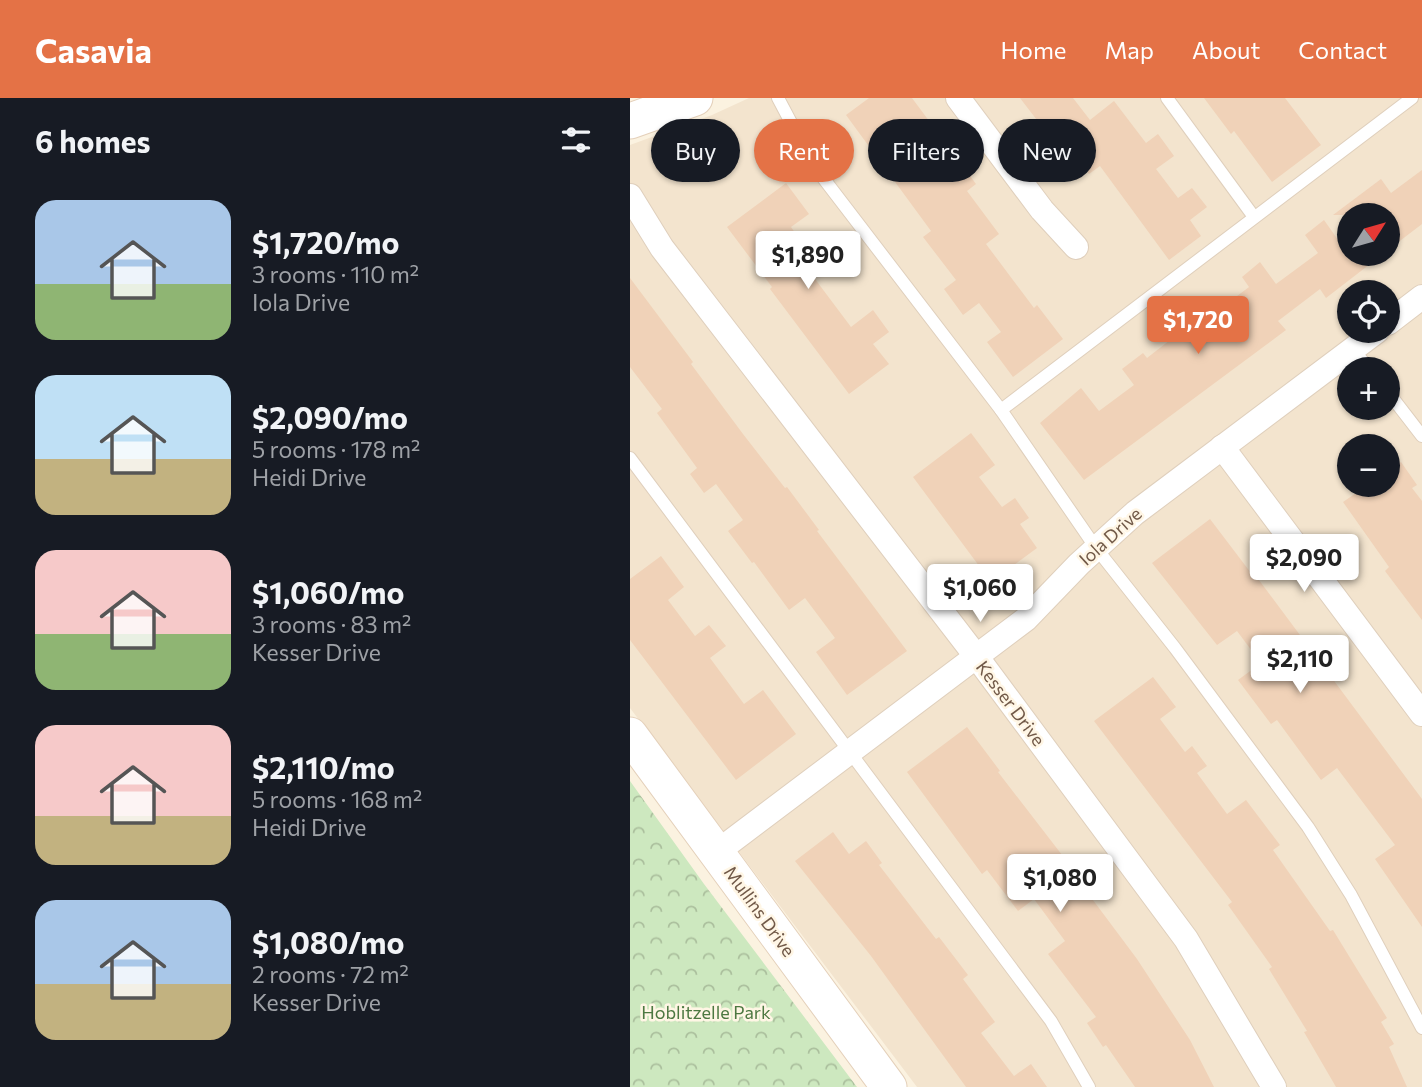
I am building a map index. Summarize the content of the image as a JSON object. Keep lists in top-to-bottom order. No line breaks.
{"streets":{"street":["Iola Drive","Kesser Drive","Mullins Drive"]},"crossings":[["Iola Drive","Kesser Drive"],["Iola Drive","Mullins Drive"]],"parks":["Hoblitzelle Park"],"north":"top right","page":{"header":"Casavia","nav":["Home","Map","About","Contact"],"heading":"6 homes","chip":["Buy","Rent","Filters","New"],"list":[{"name":"$1,720/mo","note":"3 rooms · 110 m² · Iola Drive"},{"name":"$2,090/mo","note":"5 rooms · 178 m² · Heidi Drive"},{"name":"$1,060/mo","note":"3 rooms · 83 m² · Kesser Drive"},{"name":"$2,110/mo","note":"5 rooms · 168 m² · Heidi Drive"},{"name":"$1,080/mo","note":"2 rooms · 72 m² · Kesser Drive"}],"map_buttons":["+","−"],"price":["$1,890","$1,720","$2,090","$1,060","$2,110","$1,080"]}}
